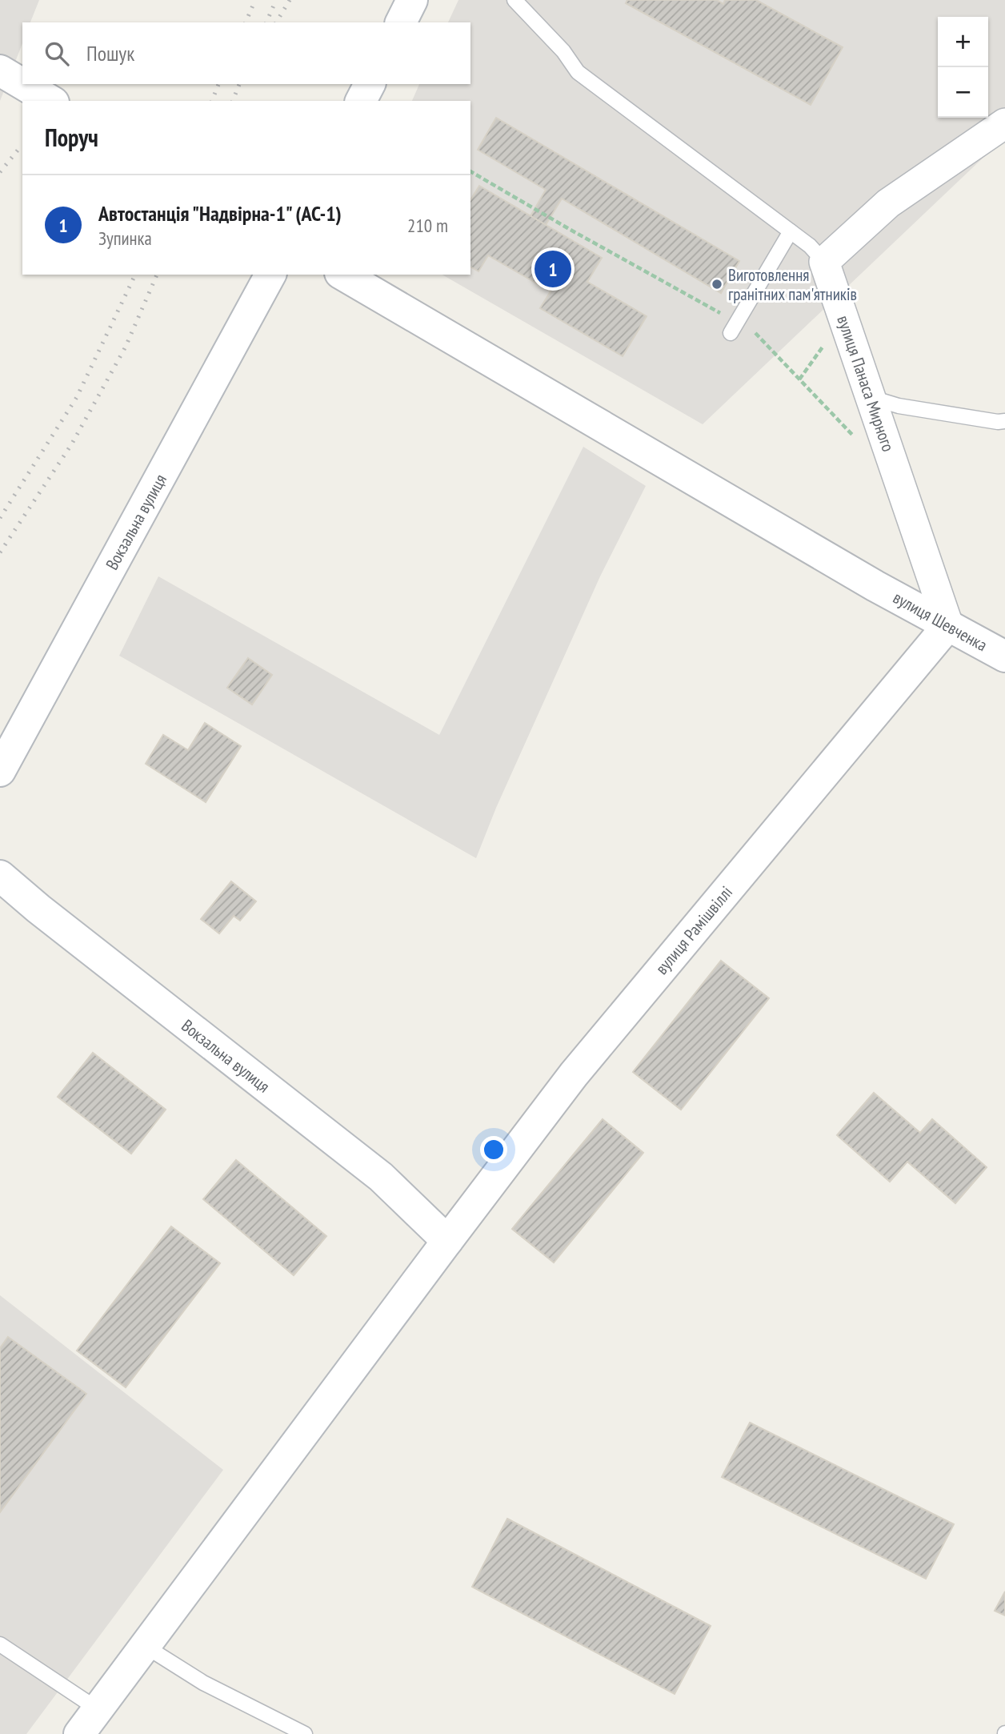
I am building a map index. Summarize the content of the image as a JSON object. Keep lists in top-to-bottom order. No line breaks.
{"streets":{"main road":["Вокзальна вулиця","вулиця Шевченка","вулиця Рамішвіллі"],"street":["вулиця Панаса Мирного"]},"crossings":[["вулиця Панаса Мирного","вулиця Шевченка"],["вулиця Панаса Мирного","вулиця Рамішвіллі"],["Вокзальна вулиця","вулиця Рамішвіллі"],["вулиця Шевченка","вулиця Рамішвіллі"]],"places":["Виготовлення гранітних пам'ятників"],"page":{"map_buttons":["+","−"],"search":"Пошук","heading":"Поруч","list":[{"mark":"1","name":"Автостанція \"Надвірна-1\" (АС-1)","note":"Зупинка","value":"210 m"}],"pins":"1"}}
